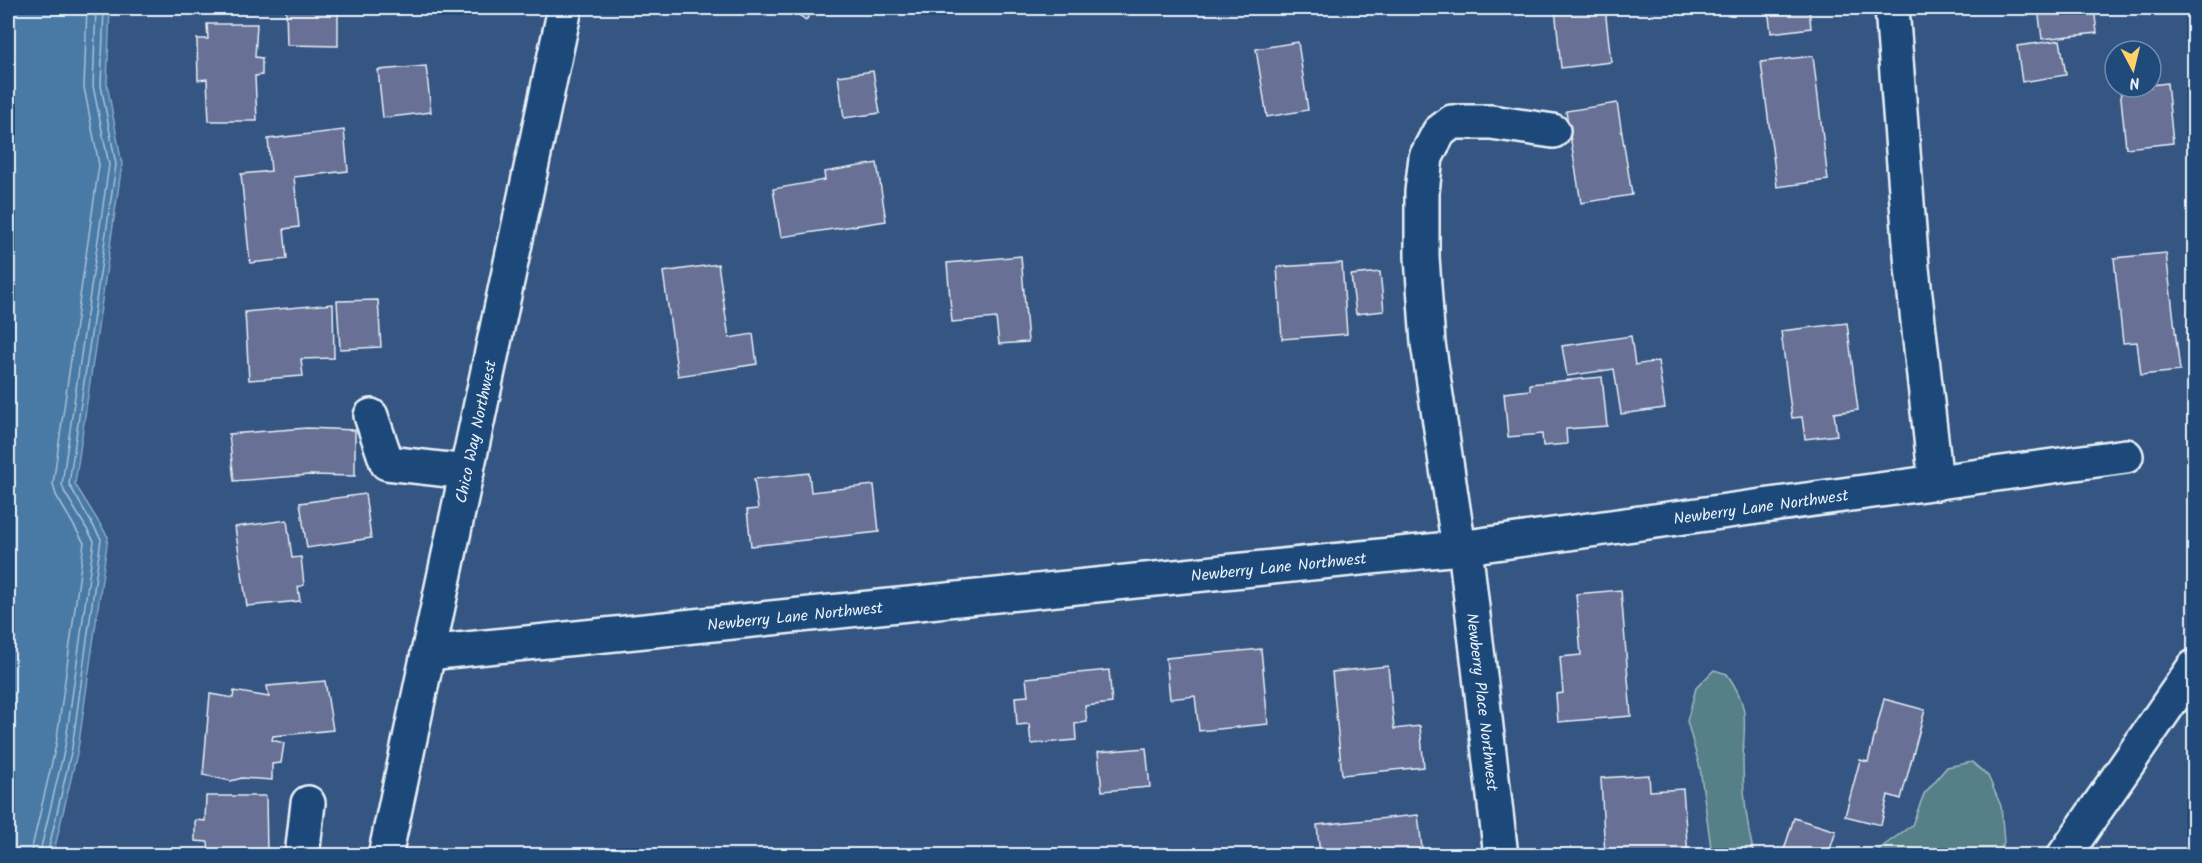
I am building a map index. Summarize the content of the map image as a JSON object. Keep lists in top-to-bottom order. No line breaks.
{"streets":{"main road":["Chico Way Northwest","Newberry Lane Northwest","Newberry Place Northwest"]},"crossings":[["Chico Way Northwest","Newberry Lane Northwest"],["Newberry Lane Northwest","Newberry Place Northwest"]],"north":"bottom"}
